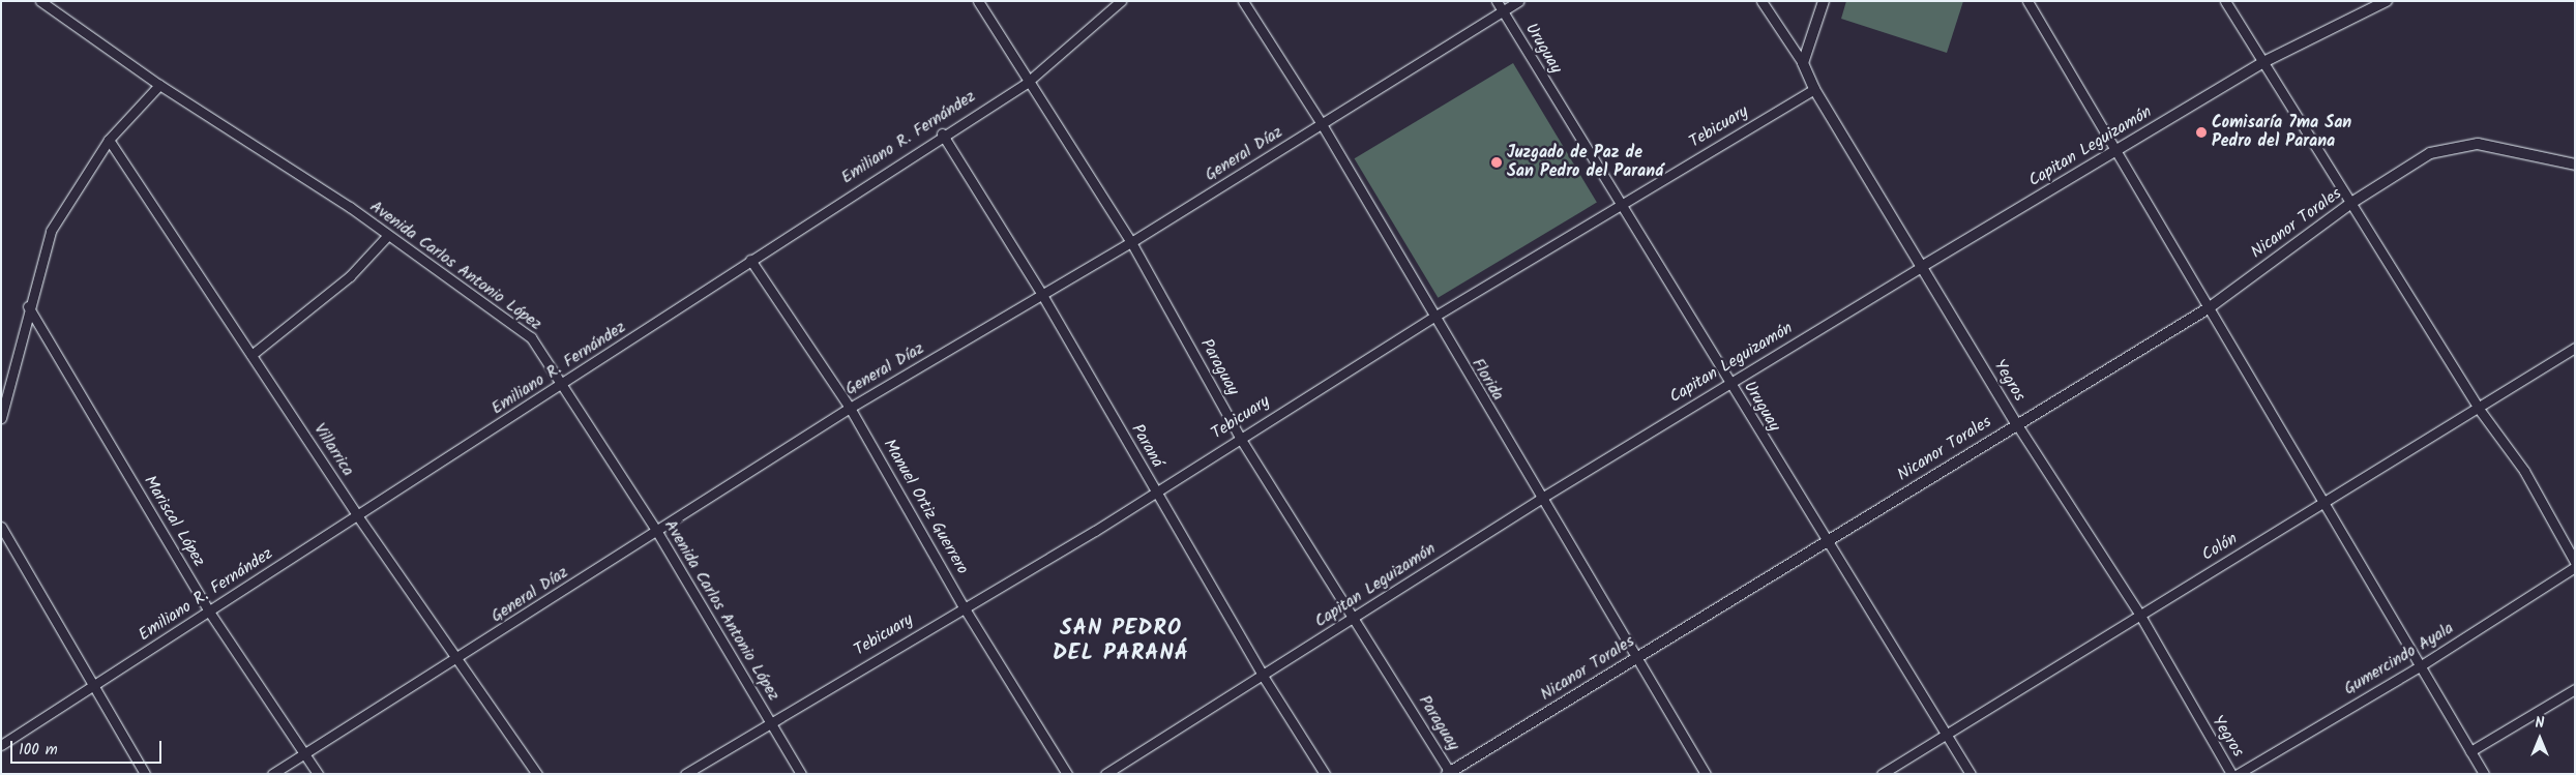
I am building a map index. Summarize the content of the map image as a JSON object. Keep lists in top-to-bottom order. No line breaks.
{"streets":{"street":["Uruguay","Tebicuary","Emiliano R. Fernández","Capitan Leguizamón","General Díaz","Nicanor Torales","Avenida Carlos Antonio López","Paraguay","Florida","Yegros","Paraná","Villarrica","Manuel Ortiz Guerrero","Mariscal López","Colón","Gumercindo Ayala"]},"crossings":[["Uruguay","Tebicuary"],["Uruguay","Capitan Leguizamón"],["Uruguay","General Díaz"],["Uruguay","Nicanor Torales"],["Uruguay","Colón"],["Tebicuary","Avenida Carlos Antonio López"],["Tebicuary","Paraguay"],["Tebicuary","Florida"],["Tebicuary","Yegros"],["Tebicuary","Paraná"],["Tebicuary","Manuel Ortiz Guerrero"],["Emiliano R. Fernández","Avenida Carlos Antonio López"],["Emiliano R. Fernández","Paraguay"],["Emiliano R. Fernández","Paraná"],["Emiliano R. Fernández","Villarrica"],["Emiliano R. Fernández","Manuel Ortiz Guerrero"],["Emiliano R. Fernández","Mariscal López"],["Capitan Leguizamón","Paraguay"],["Capitan Leguizamón","Florida"],["Capitan Leguizamón","Yegros"],["Capitan Leguizamón","Paraná"],["General Díaz","Avenida Carlos Antonio López"],["General Díaz","Paraguay"],["General Díaz","Florida"],["General Díaz","Paraná"],["General Díaz","Villarrica"],["General Díaz","Manuel Ortiz Guerrero"],["General Díaz","Mariscal López"],["Nicanor Torales","Paraguay"],["Nicanor Torales","Florida"],["Nicanor Torales","Yegros"],["Yegros","Colón"]],"districts":["SAN PEDRO DEL PARANÁ"],"places":["Comisaría 7ma San Pedro del Parana","Juzgado de Paz de San Pedro del Paraná"],"scale_bar":"100 m","north":"top"}
